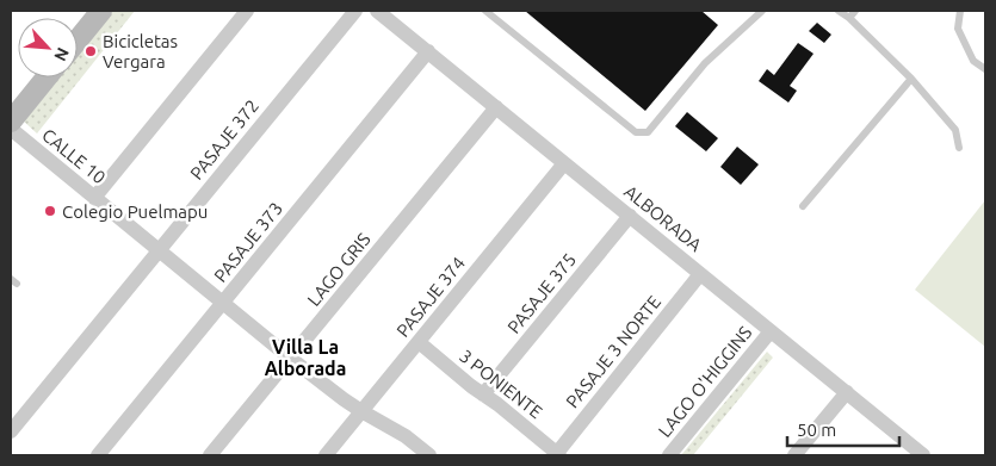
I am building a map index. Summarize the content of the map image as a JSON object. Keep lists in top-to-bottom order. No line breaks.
{"streets":{"street":["PASAJE 372","CALLE 10","ALBORADA","PASAJE 373","LAGO GRIS","PASAJE 375","PASAJE 374","PASAJE 3 NORTE","LAGO O'HIGGINS","3 PONIENTE"]},"crossings":[["PASAJE 372","CALLE 10"],["CALLE 10","PASAJE 373"],["CALLE 10","LAGO GRIS"],["CALLE 10","PASAJE 374"],["ALBORADA","PASAJE 373"],["ALBORADA","LAGO GRIS"],["ALBORADA","PASAJE 375"],["ALBORADA","PASAJE 374"],["ALBORADA","PASAJE 3 NORTE"],["ALBORADA","LAGO O'HIGGINS"],["PASAJE 375","3 PONIENTE"],["PASAJE 374","3 PONIENTE"],["PASAJE 3 NORTE","3 PONIENTE"]],"districts":["Villa La Alborada"],"places":["Bicicletas Vergara","Colegio Puelmapu"],"scale_bar":"50 m","north":"bottom right"}
